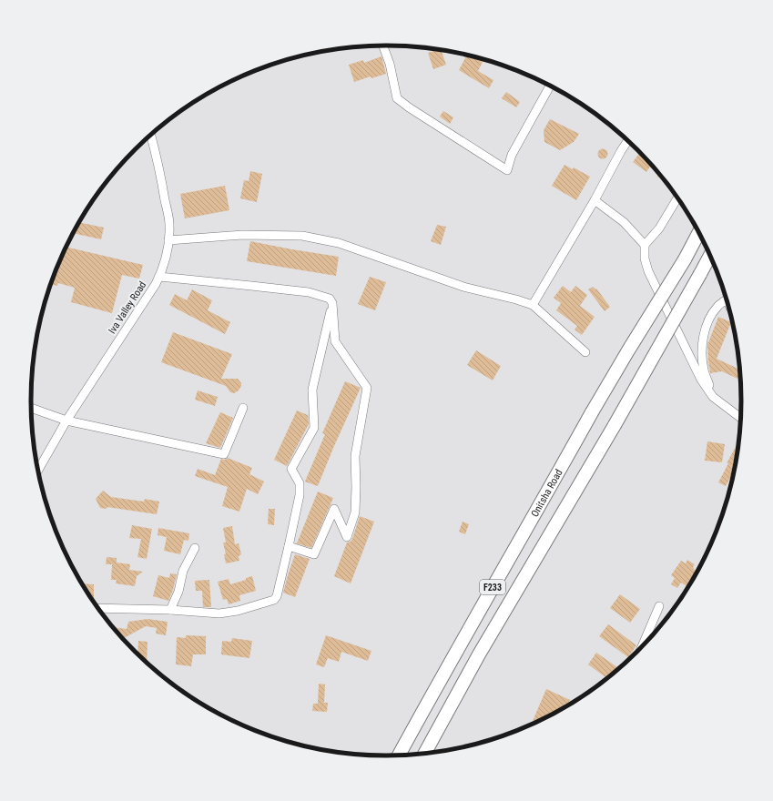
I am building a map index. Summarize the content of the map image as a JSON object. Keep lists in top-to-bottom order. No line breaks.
{"streets":{"main road":["Onitsha Road","F233"],"street":["Iva Valley Road"]}}
